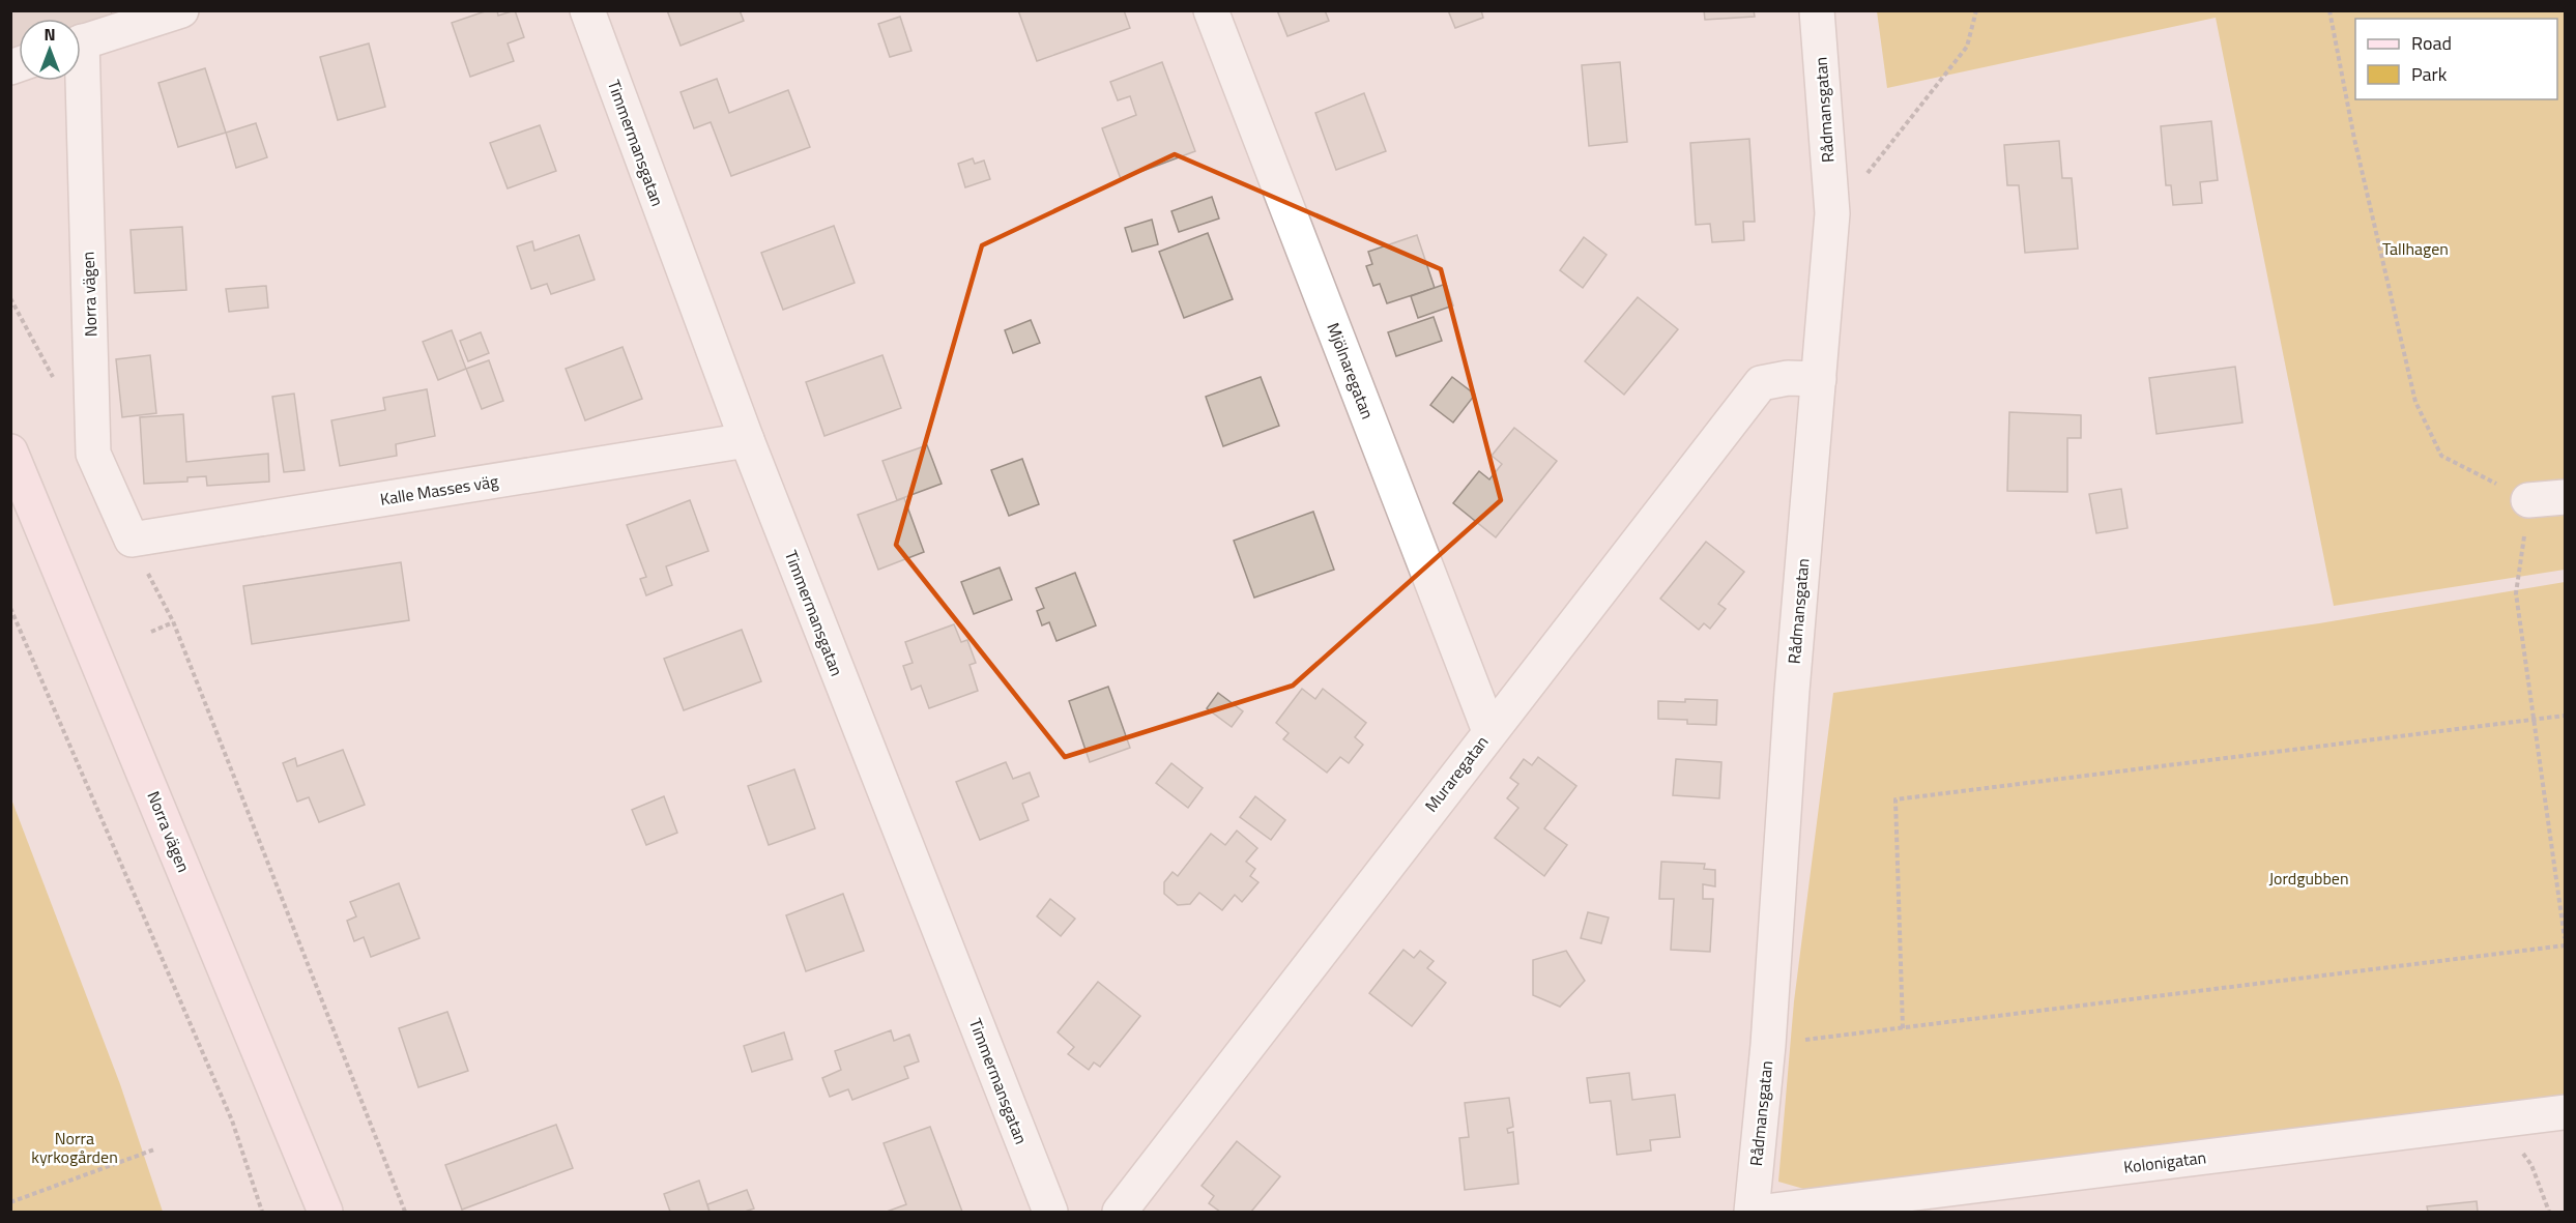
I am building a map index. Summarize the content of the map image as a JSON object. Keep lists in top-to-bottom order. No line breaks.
{"streets":{"main road":["Norra vägen"],"street":["Rådmansgatan","Timmermansgatan","Mjölnaregatan","Kalle Masses väg","Muraregatan","Kolonigatan"]},"crossings":[["Rådmansgatan","Muraregatan"],["Timmermansgatan","Kalle Masses väg"],["Norra vägen","Kalle Masses väg"],["Mjölnaregatan","Muraregatan"]],"parks":["Tallhagen","Jordgubben","Norra kyrkogården"],"legend":["Road","Park"],"north":"top"}
